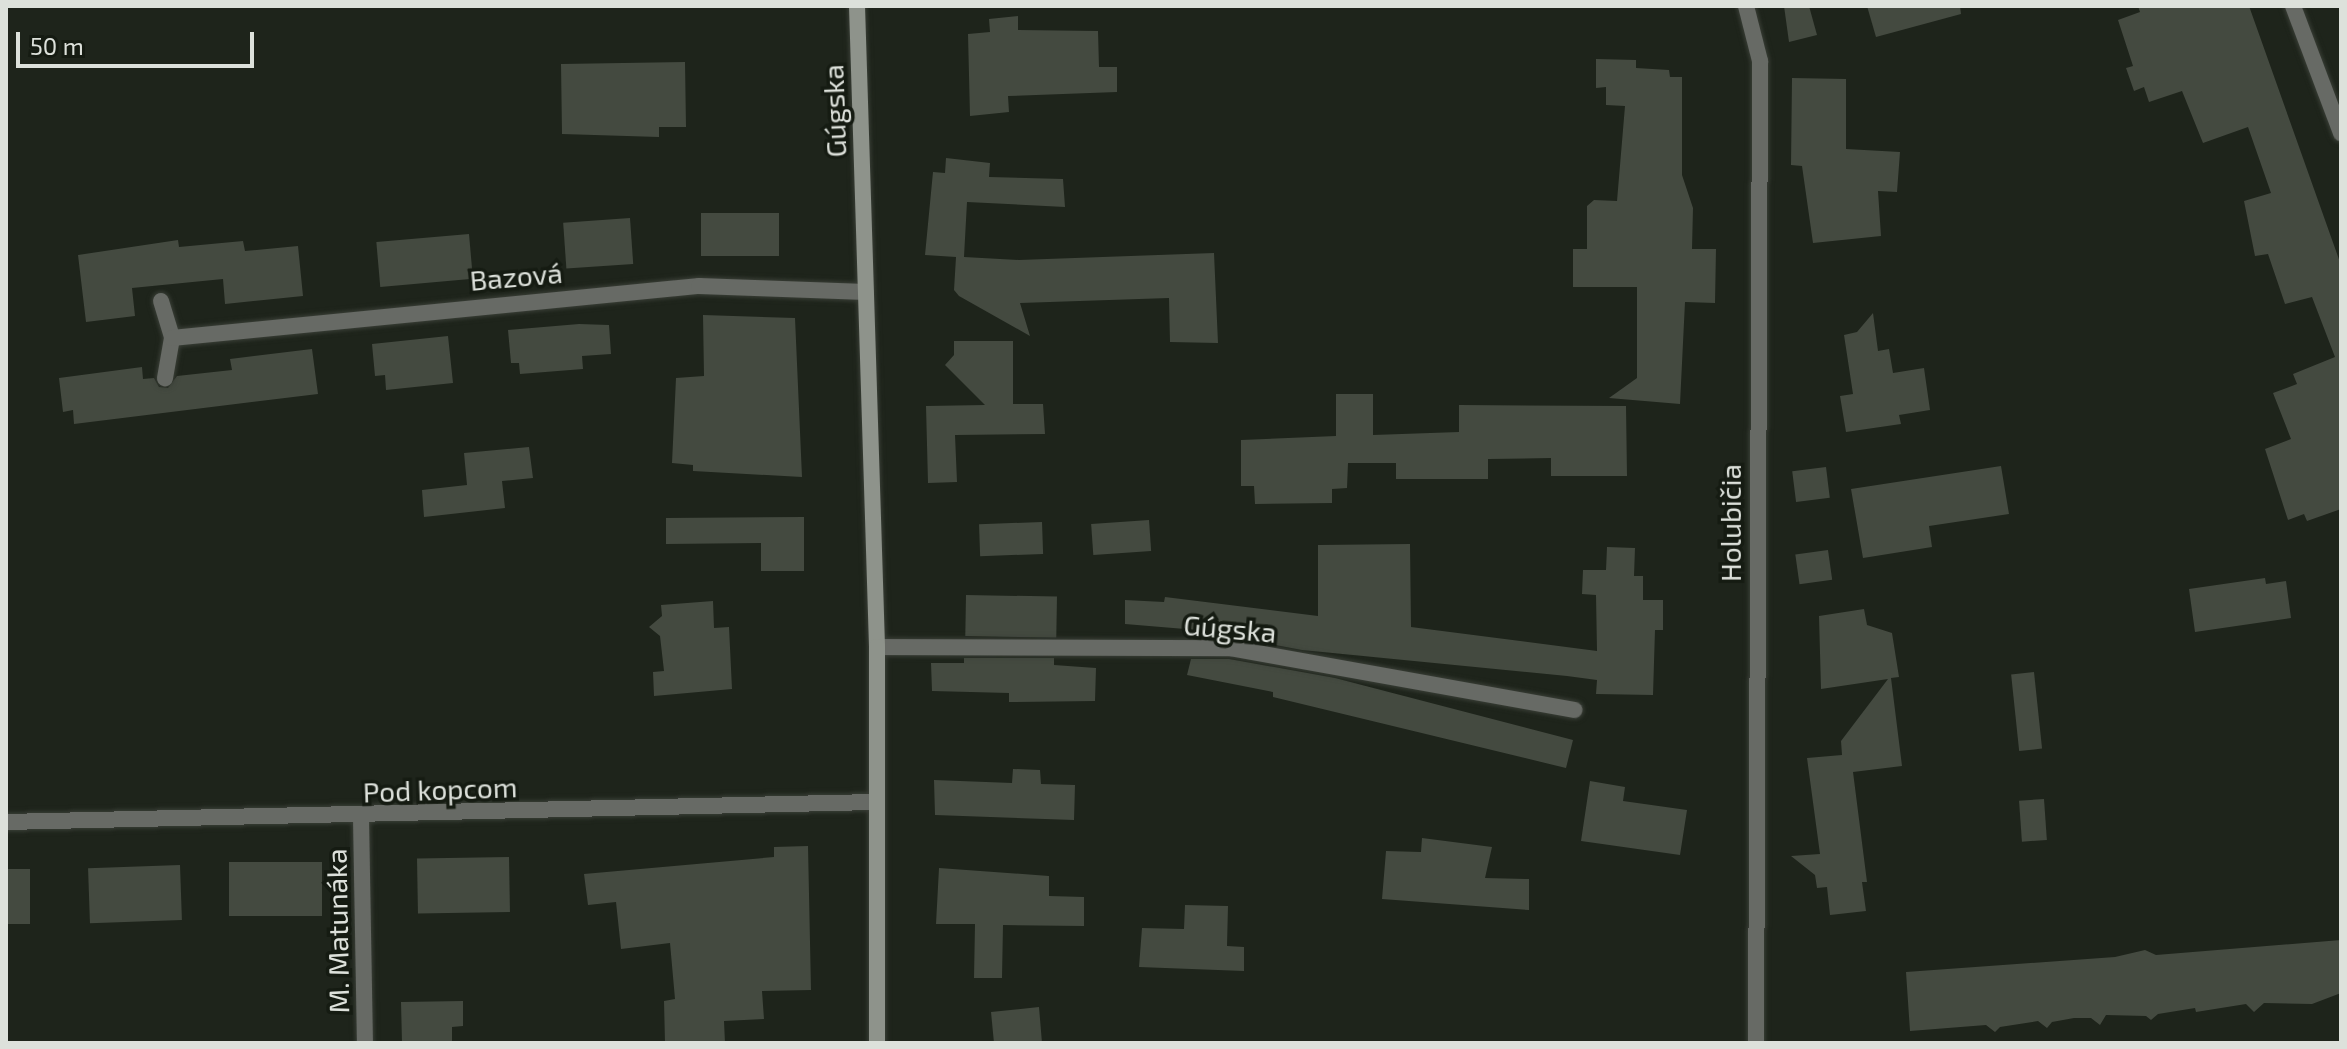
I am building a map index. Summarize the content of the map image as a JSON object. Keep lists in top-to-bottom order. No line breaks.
{"streets":{"main road":["Gúgska"],"street":["Bazová","Holubičia","Pod kopcom","M. Matunáka"]},"crossings":[["Gúgska","Bazová"],["Gúgska","Pod kopcom"],["Pod kopcom","M. Matunáka"]],"scale_bar":"50 m"}
